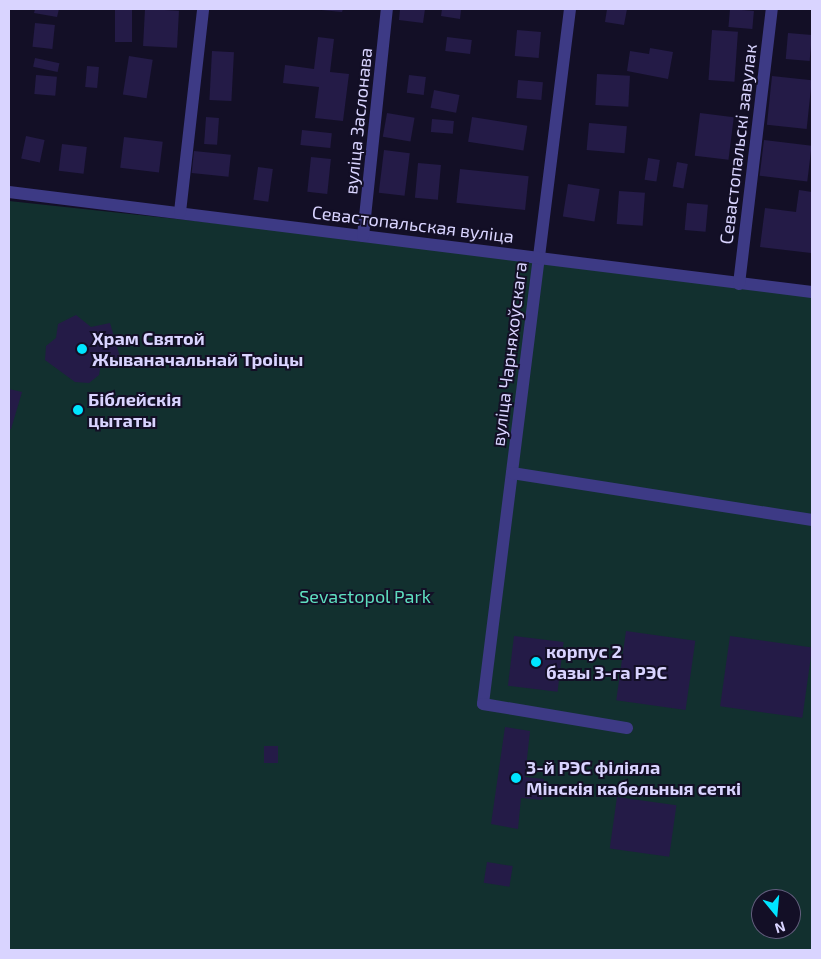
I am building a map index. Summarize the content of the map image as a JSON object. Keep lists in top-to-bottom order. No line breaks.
{"streets":{"street":["вуліца Заслонава","Севастопальскі завулак","Севастопальская вуліца","вуліца Чарняхоўскага"]},"crossings":[["вуліца Заслонава","Севастопальская вуліца"],["Севастопальскі завулак","Севастопальская вуліца"],["Севастопальская вуліца","вуліца Чарняхоўскага"]],"parks":["Sevastopol Park"],"places":["Храм Святой Жываначальнай Троіцы","Біблейскія цытаты","корпус 2 базы 3-га РЭС","3-й РЭС філіяла Мінскія кабельныя сеткі"],"north":"bottom"}
